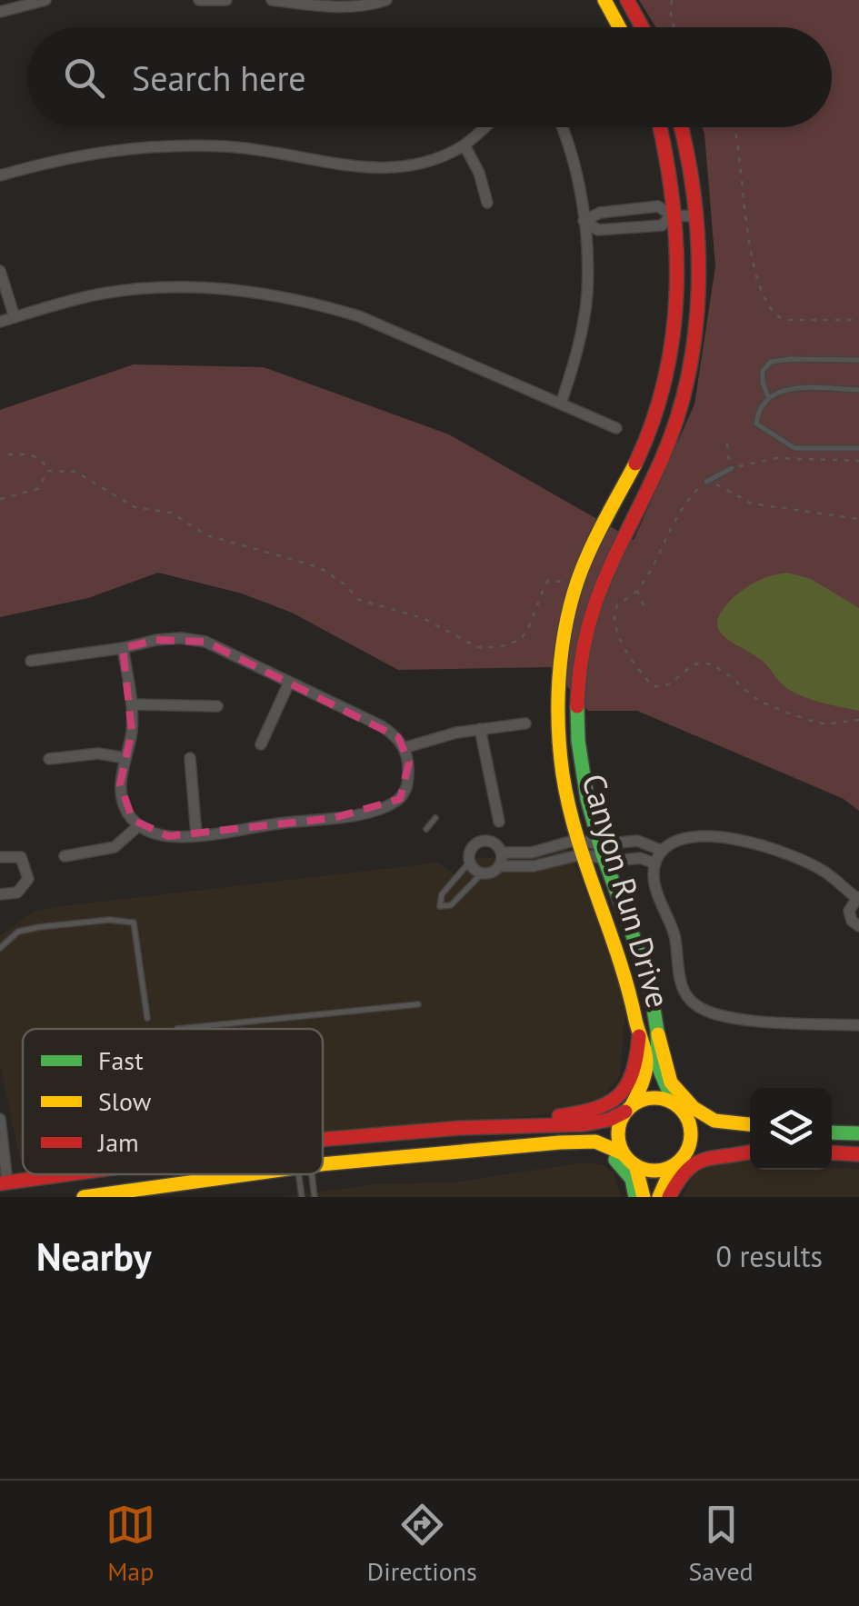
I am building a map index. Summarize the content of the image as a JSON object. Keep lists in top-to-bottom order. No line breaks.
{"streets":{"street":["Canyon Run Drive"]},"legend":["Fast","Slow","Jam"],"page":{"search":"Search here","heading":["Nearby","0 results"],"nav":["Map","Directions","Saved"]}}
